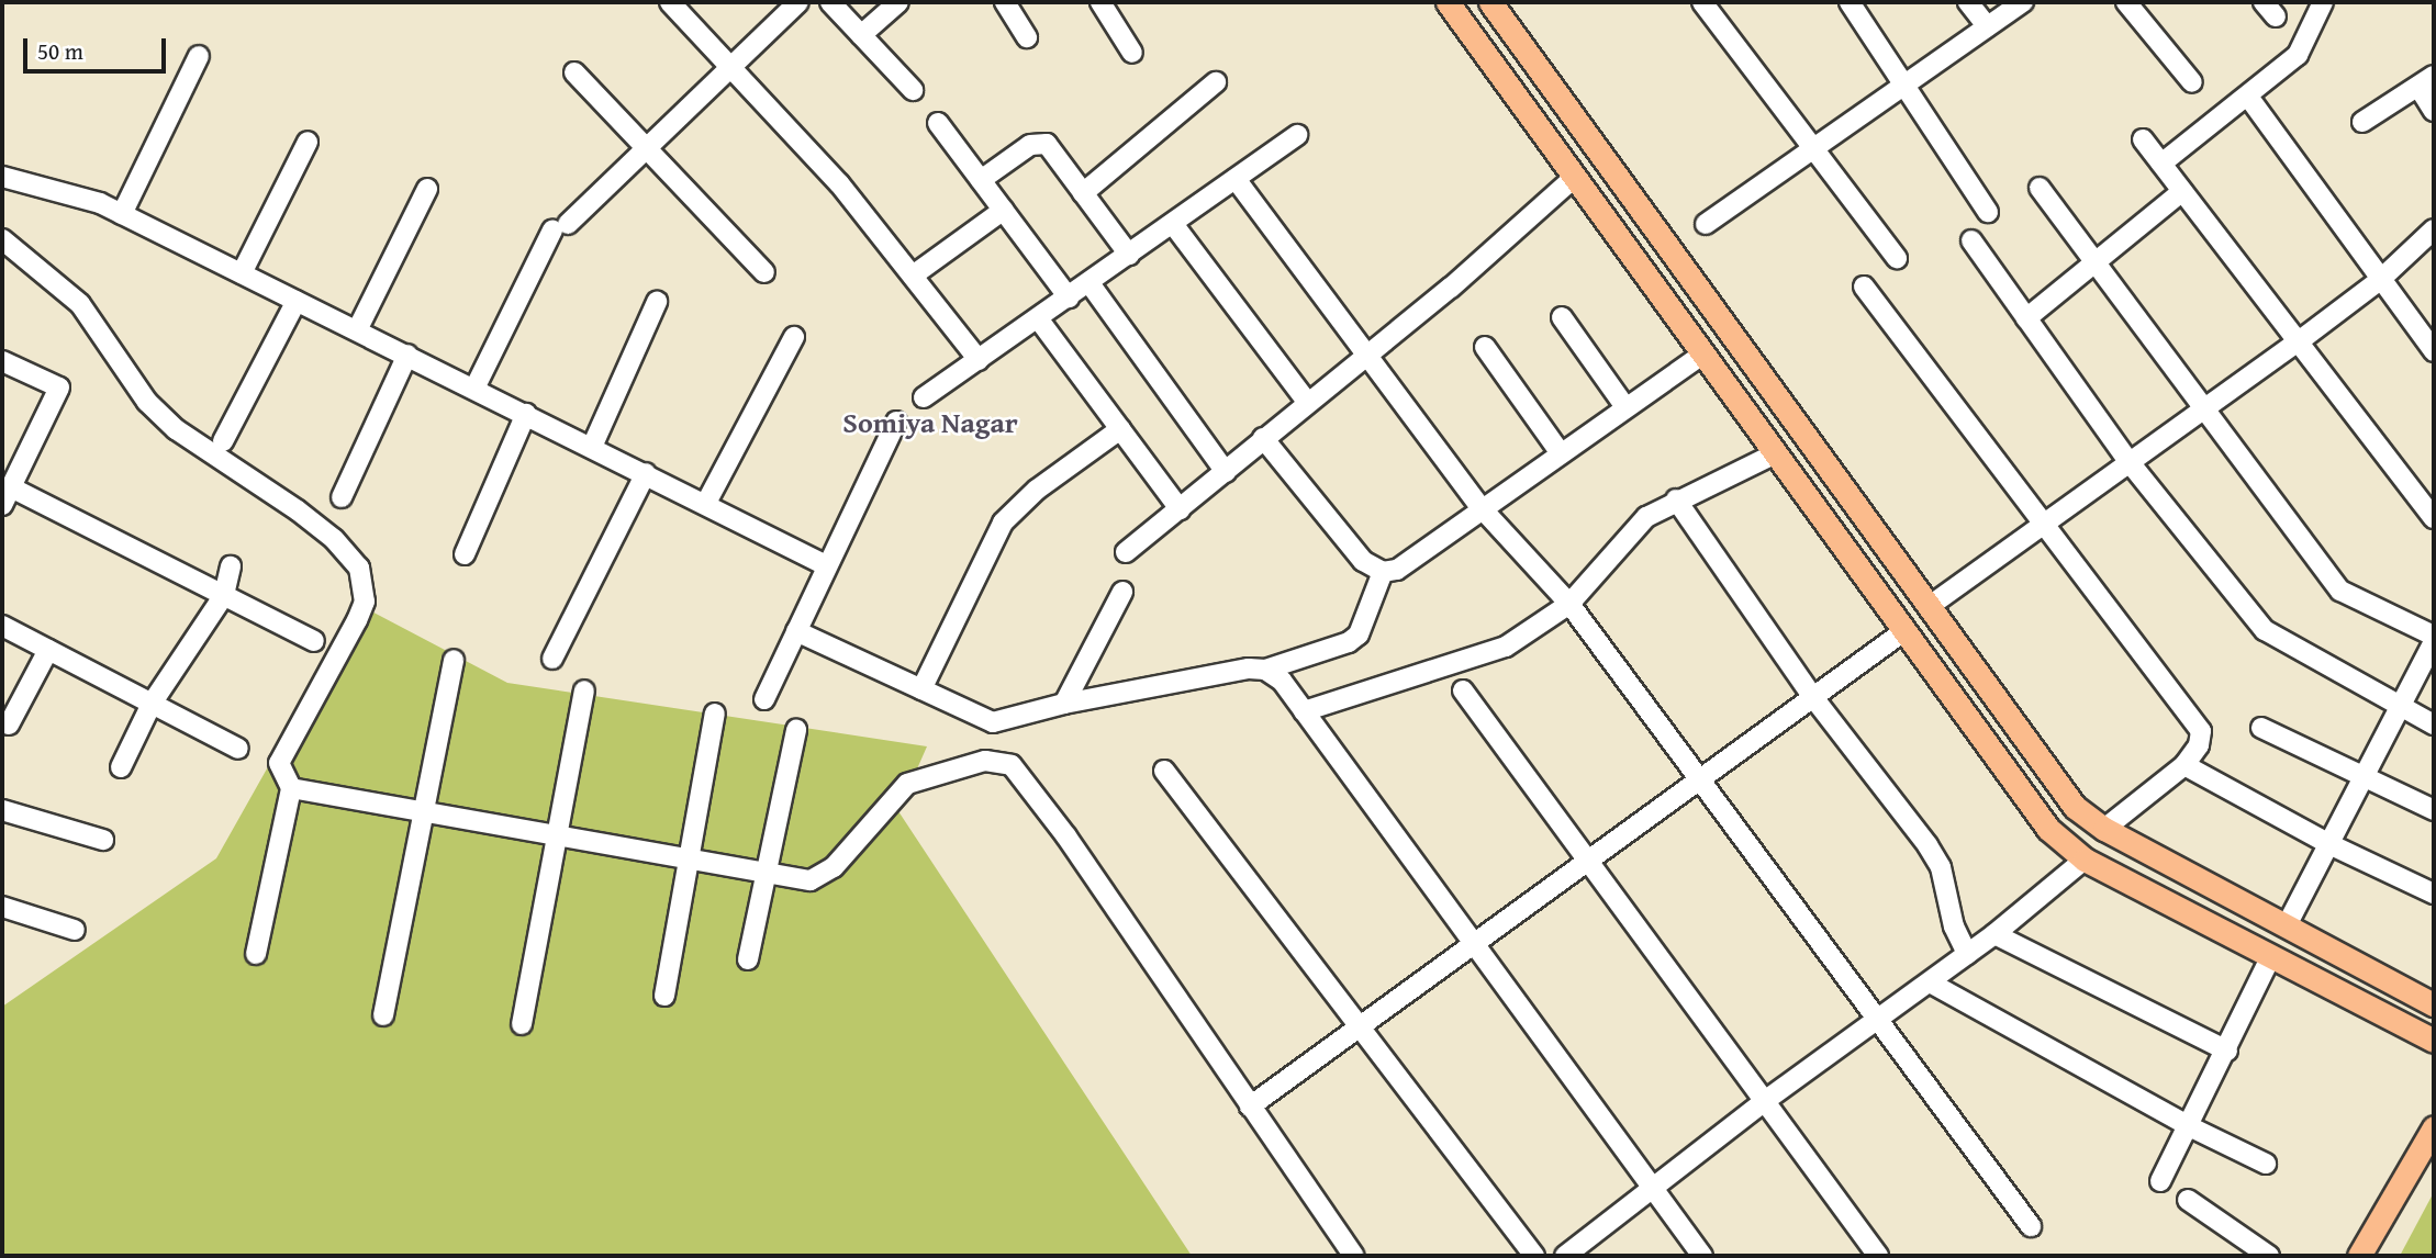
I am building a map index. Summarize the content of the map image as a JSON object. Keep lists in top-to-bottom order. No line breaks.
{"districts":["Somiya Nagar"],"scale_bar":"50 m"}
